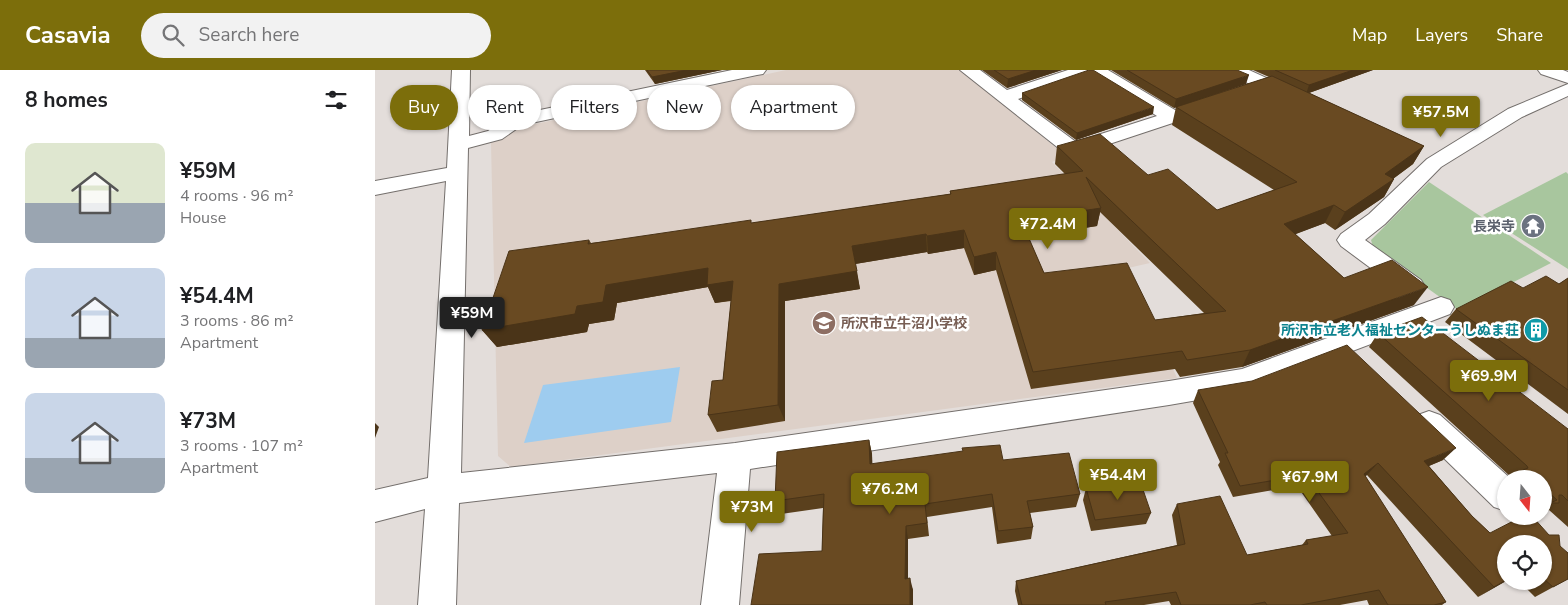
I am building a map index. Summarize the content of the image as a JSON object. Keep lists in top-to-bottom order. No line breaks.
{"places":{"temple":["長栄寺"],"school or university":["所沢市立牛沼小学校"],"building":["所沢市立老人福祉センターうしぬま荘"]},"north":"bottom","page":{"header":"Casavia","search":"Search here","nav":["Map","Layers","Share"],"heading":"8 homes","chip":["Buy","Rent","Filters","New","Apartment"],"price":["¥57.5M","¥72.4M","¥59M","¥69.9M","¥54.4M","¥67.9M","¥76.2M","¥73M"],"list":[{"name":"¥59M","note":"4 rooms · 96 m² · House"},{"name":"¥54.4M","note":"3 rooms · 86 m² · Apartment"},{"name":"¥73M","note":"3 rooms · 107 m² · Apartment"}]}}
